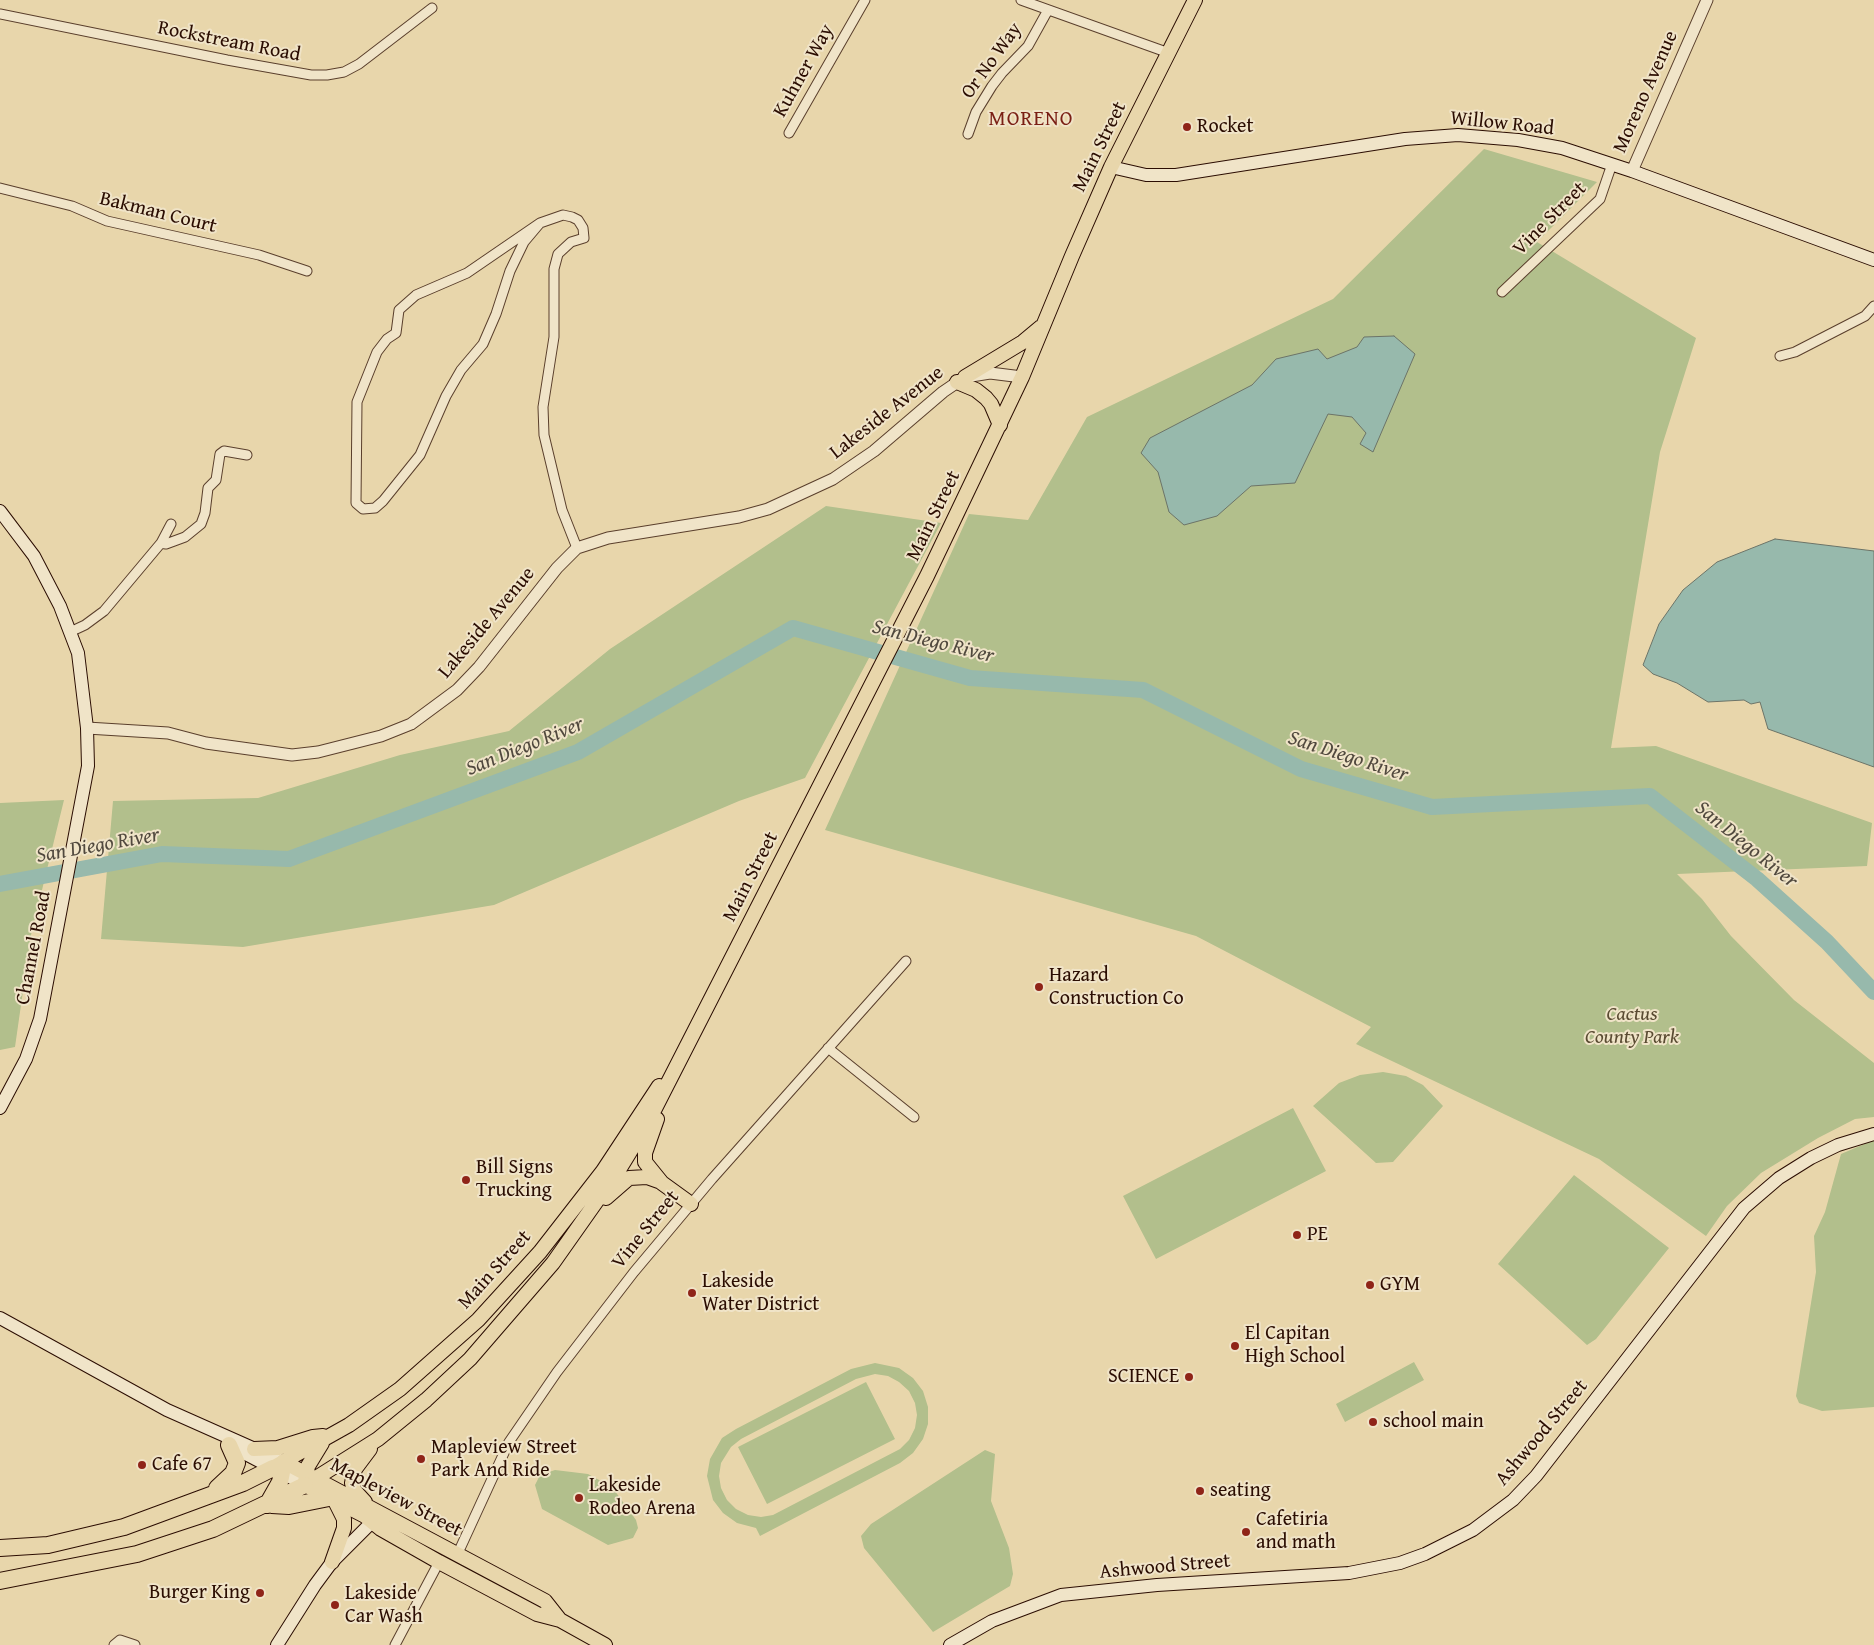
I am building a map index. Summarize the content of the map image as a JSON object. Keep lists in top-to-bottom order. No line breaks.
{"streets":{"main road":["Willow Road","Main Street","Channel Road","Ashwood Street","Mapleview Street"],"street":["Rockstream Road","Or No Way","Kuhner Way","Moreno Avenue","Bakman Court","Vine Street","Lakeside Avenue"]},"crossings":[["Moreno Avenue","Willow Road"],["Willow Road","Main Street"],["Willow Road","Vine Street"],["Main Street","Lakeside Avenue"],["Main Street","Mapleview Street"],["Vine Street","Mapleview Street"],["Lakeside Avenue","Channel Road"]],"districts":["MORENO"],"water":["San Diego River"],"parks":["Cactus County Park"],"places":["Rocket","Hazard Construction Co","Bill Signs Trucking","PE","GYM","Lakeside Water District","El Capitan High School","SCIENCE","school main","Mapleview Street Park And Ride","Cafe 67","seating","Lakeside Rodeo Arena","Cafetiria and math","Burger King","Lakeside Car Wash"]}
